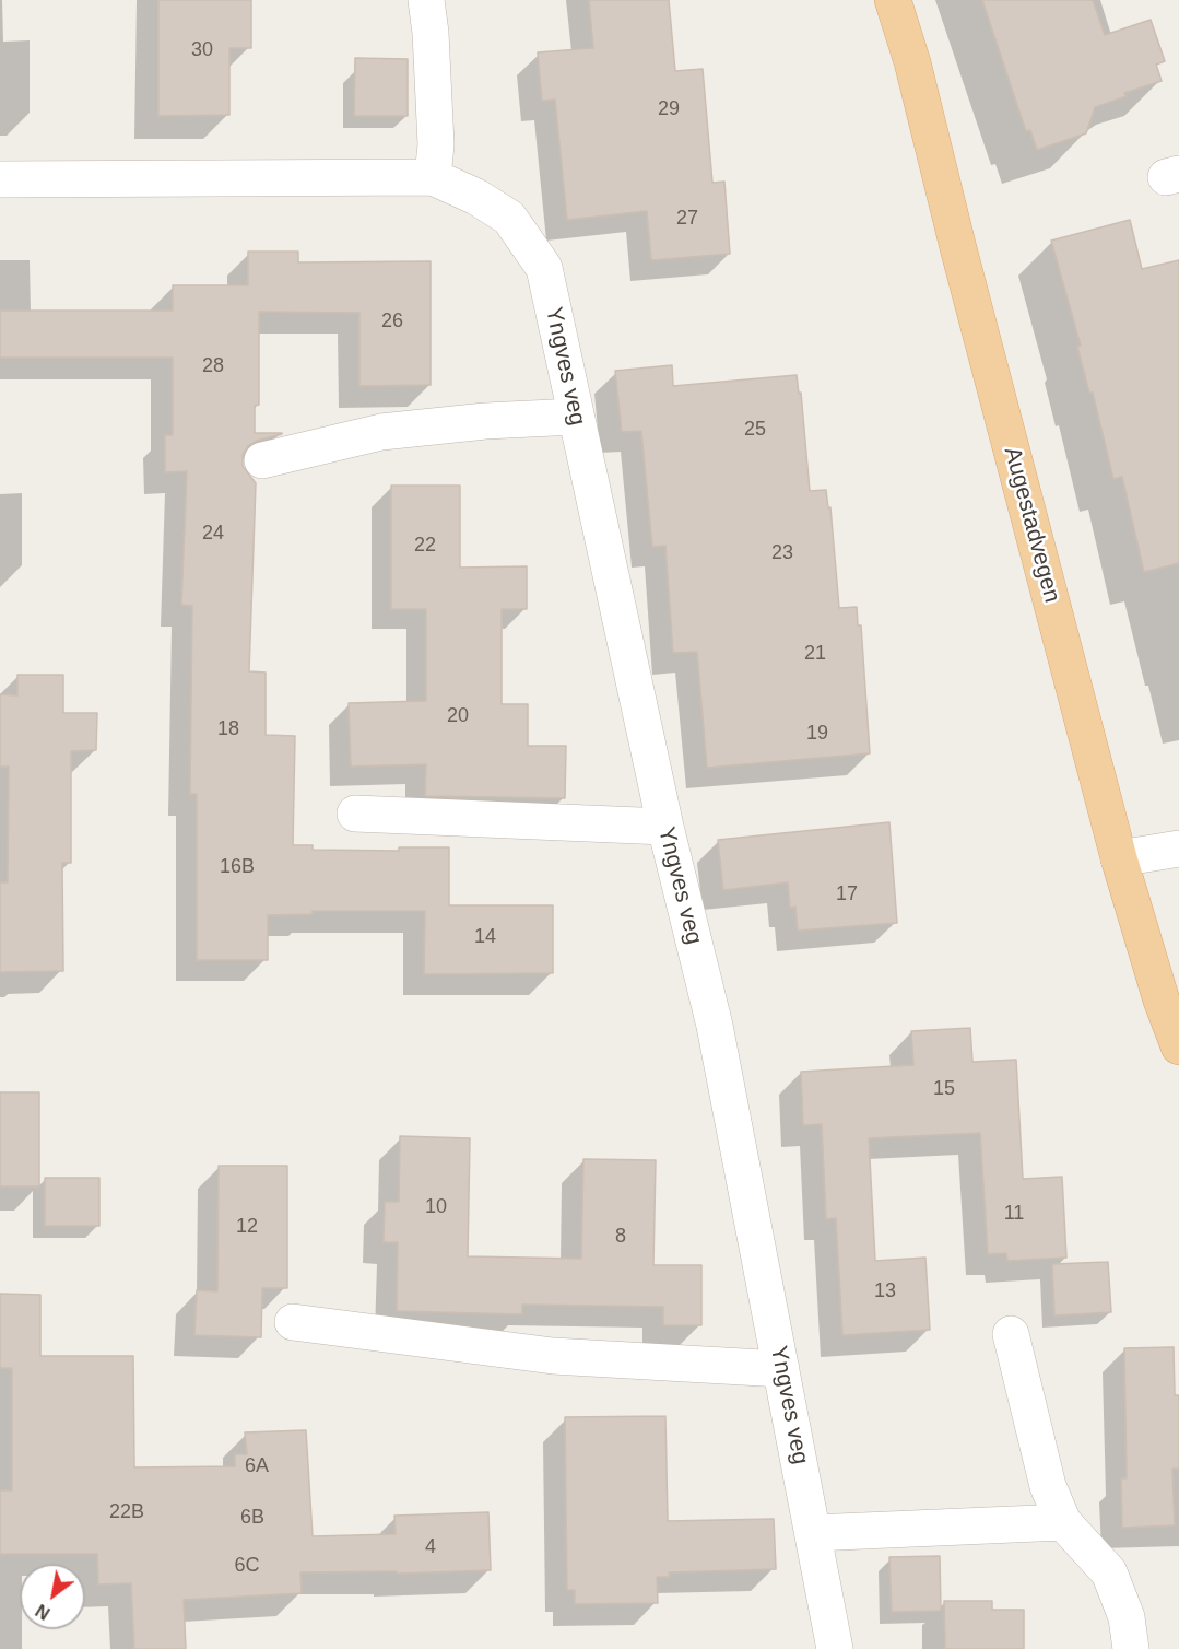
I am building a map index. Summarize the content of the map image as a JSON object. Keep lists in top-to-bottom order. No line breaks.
{"streets":{"main road":["Augestadvegen"],"street":["Yngves veg"]},"house_numbers":["30","29","27","26","28","25","24","22","23","21","20","18","19","16B","17","14","15","10","11","12","8","13","6A","22B","6B","4","6C"],"north":"bottom left"}
